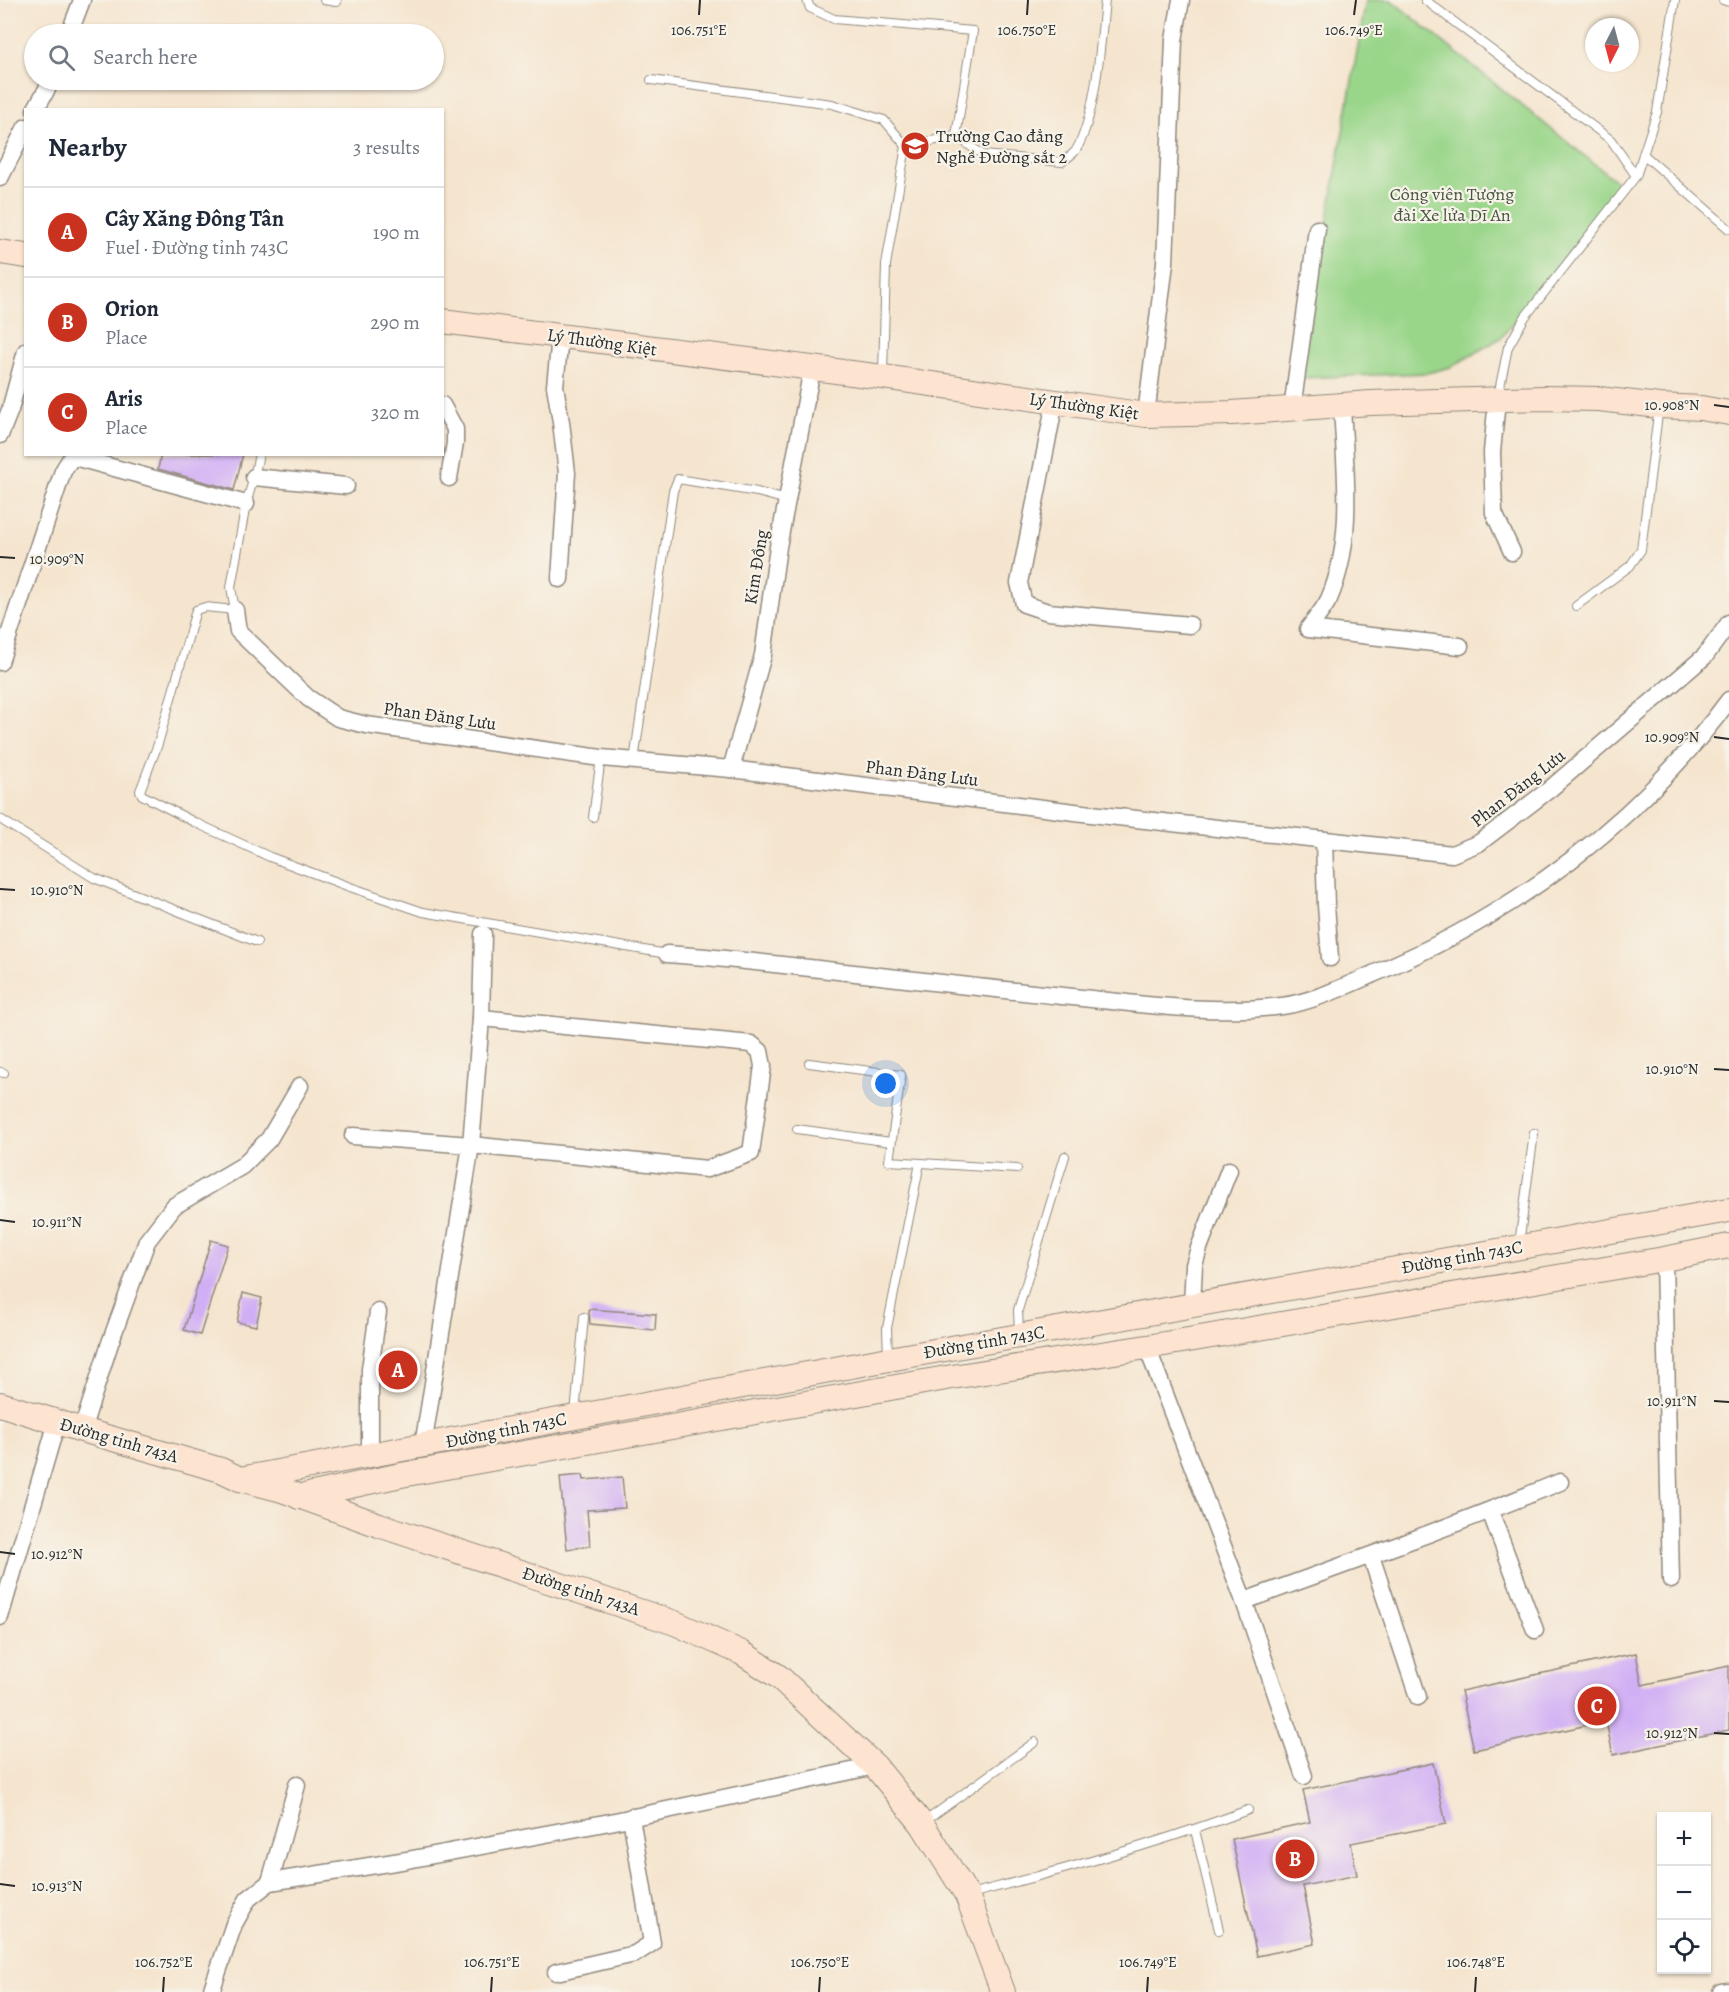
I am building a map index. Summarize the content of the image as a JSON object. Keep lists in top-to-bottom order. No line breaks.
{"streets":{"main road":["Lý Thường Kiệt","Đường tỉnh 743C","Đường tỉnh 743A"],"street":["Kim Đồng","Phan Đăng Lưu"]},"crossings":[["Lý Thường Kiệt","Kim Đồng"],["Kim Đồng","Phan Đăng Lưu"],["Đường tỉnh 743C","Đường tỉnh 743A"]],"parks":["Công viên Tượng đài Xe lửa Dĩ An"],"places":{"school or university":["Trường Cao đẳng Nghề Đường sắt 2"]},"north":"bottom","page":{"search":"Search here","heading":["Nearby","3 results"],"list":[{"mark":"A","name":"Cây Xăng Đông Tân","note":"Fuel · Đường tỉnh 743C","value":"190 m"},{"mark":"B","name":"Orion","note":"Place","value":"290 m"},{"mark":"C","name":"Aris","note":"Place","value":"320 m"}],"pins":["A","C","B"],"map_buttons":["+","−"]},"coordinates":["106.751°E","106.750°E","106.749°E","10.908°N","10.909°N","10.910°N","10.911°N","10.912°N","10.913°N","106.752°E","106.748°E"]}
